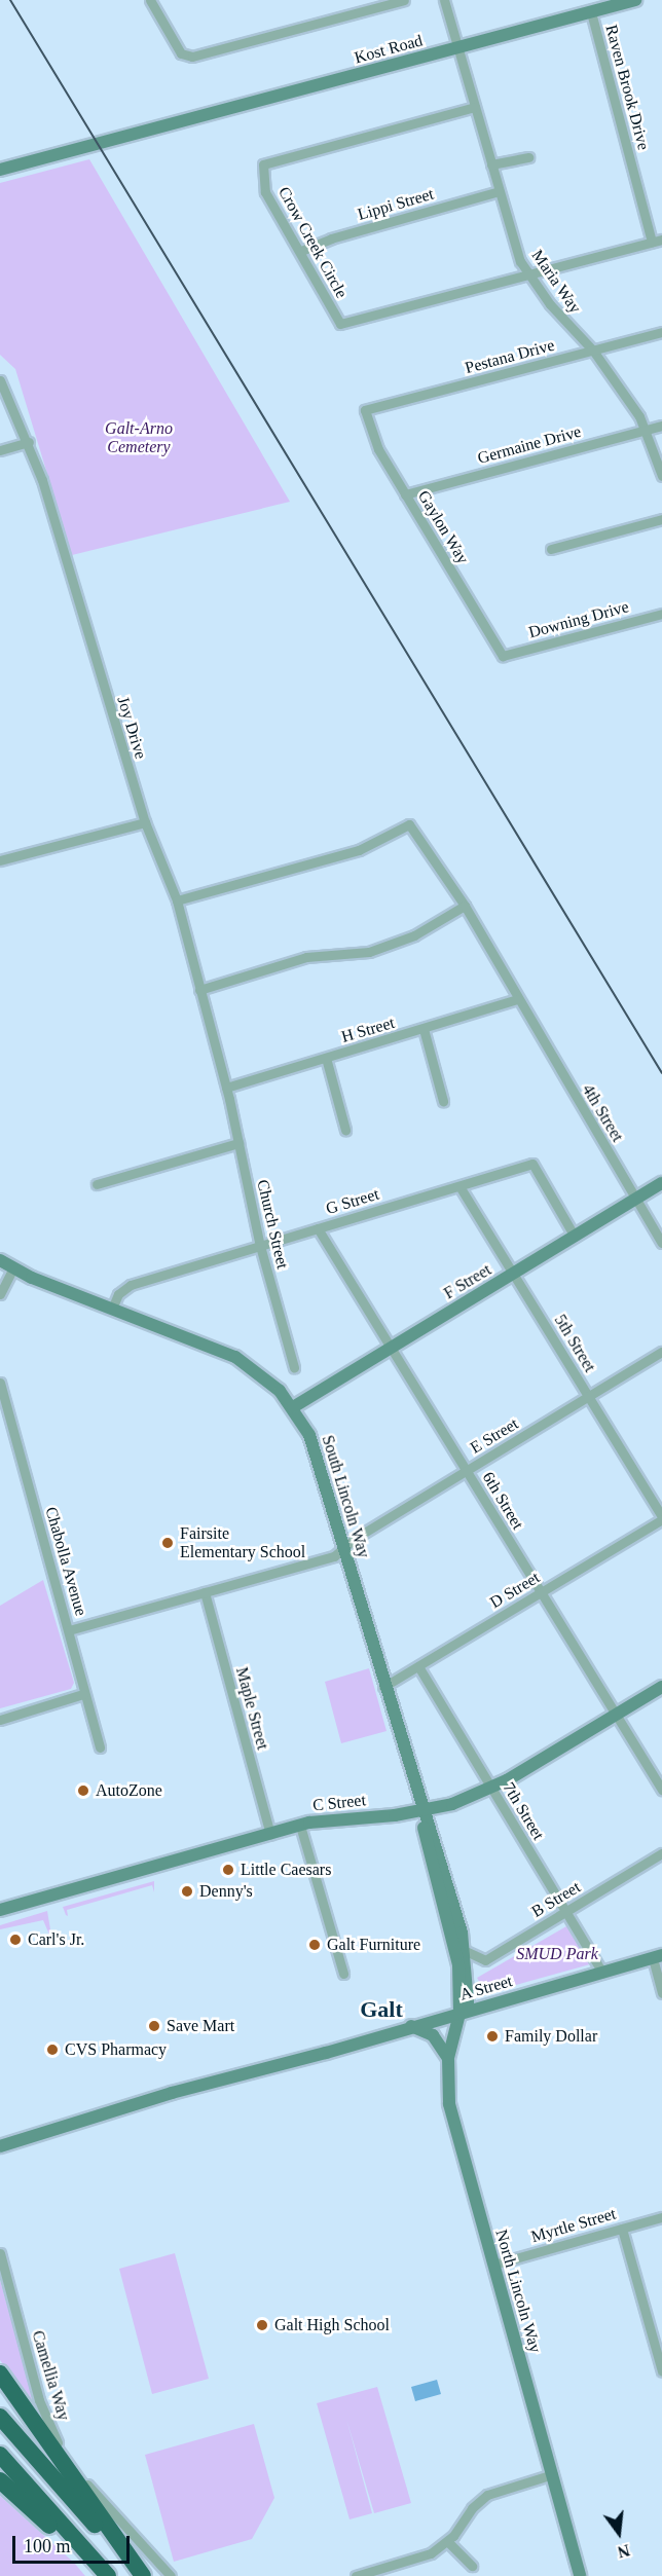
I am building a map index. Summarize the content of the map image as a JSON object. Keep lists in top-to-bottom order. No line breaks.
{"streets":{"main road":["Kost Road","F Street","South Lincoln Way","C Street","A Street","North Lincoln Way"],"street":["Raven Brook Drive","Lippi Street","Crow Creek Circle","Maria Way","Pestana Drive","Germaine Drive","Gaylon Way","Downing Drive","Joy Drive","H Street","4th Street","G Street","Church Street","5th Street","E Street","6th Street","Chabolla Avenue","D Street","Maple Street","7th Street","B Street","Myrtle Street","Camellia Way"]},"crossings":[["Kost Road","Raven Brook Drive"],["Kost Road","Maria Way"],["Lippi Street","Crow Creek Circle"],["Lippi Street","Maria Way"],["Crow Creek Circle","Maria Way"],["Maria Way","Pestana Drive"],["Maria Way","Germaine Drive"],["Pestana Drive","Gaylon Way"],["Germaine Drive","Gaylon Way"],["Gaylon Way","Downing Drive"],["Joy Drive","H Street"],["Joy Drive","4th Street"],["Joy Drive","Church Street"],["H Street","4th Street"],["H Street","Church Street"],["4th Street","F Street"],["G Street","Church Street"],["G Street","F Street"],["G Street","5th Street"],["G Street","South Lincoln Way"],["G Street","6th Street"],["F Street","5th Street"],["F Street","South Lincoln Way"],["F Street","6th Street"],["5th Street","E Street"],["5th Street","D Street"],["E Street","South Lincoln Way"],["E Street","6th Street"],["E Street","Chabolla Avenue"],["E Street","Maple Street"],["South Lincoln Way","D Street"],["South Lincoln Way","C Street"],["South Lincoln Way","B Street"],["South Lincoln Way","A Street"],["South Lincoln Way","North Lincoln Way"],["6th Street","D Street"],["6th Street","C Street"],["D Street","7th Street"],["Maple Street","C Street"],["C Street","7th Street"],["7th Street","B Street"],["7th Street","A Street"],["A Street","North Lincoln Way"],["Myrtle Street","North Lincoln Way"]],"districts":["Galt"],"parks":["Galt-Arno Cemetery","SMUD Park"],"places":["Fairsite Elementary School","AutoZone","Little Caesars","Denny's","Carl's Jr.","Galt Furniture","Save Mart","Family Dollar","CVS Pharmacy","Galt High School"],"scale_bar":"100 m","north":"bottom"}
